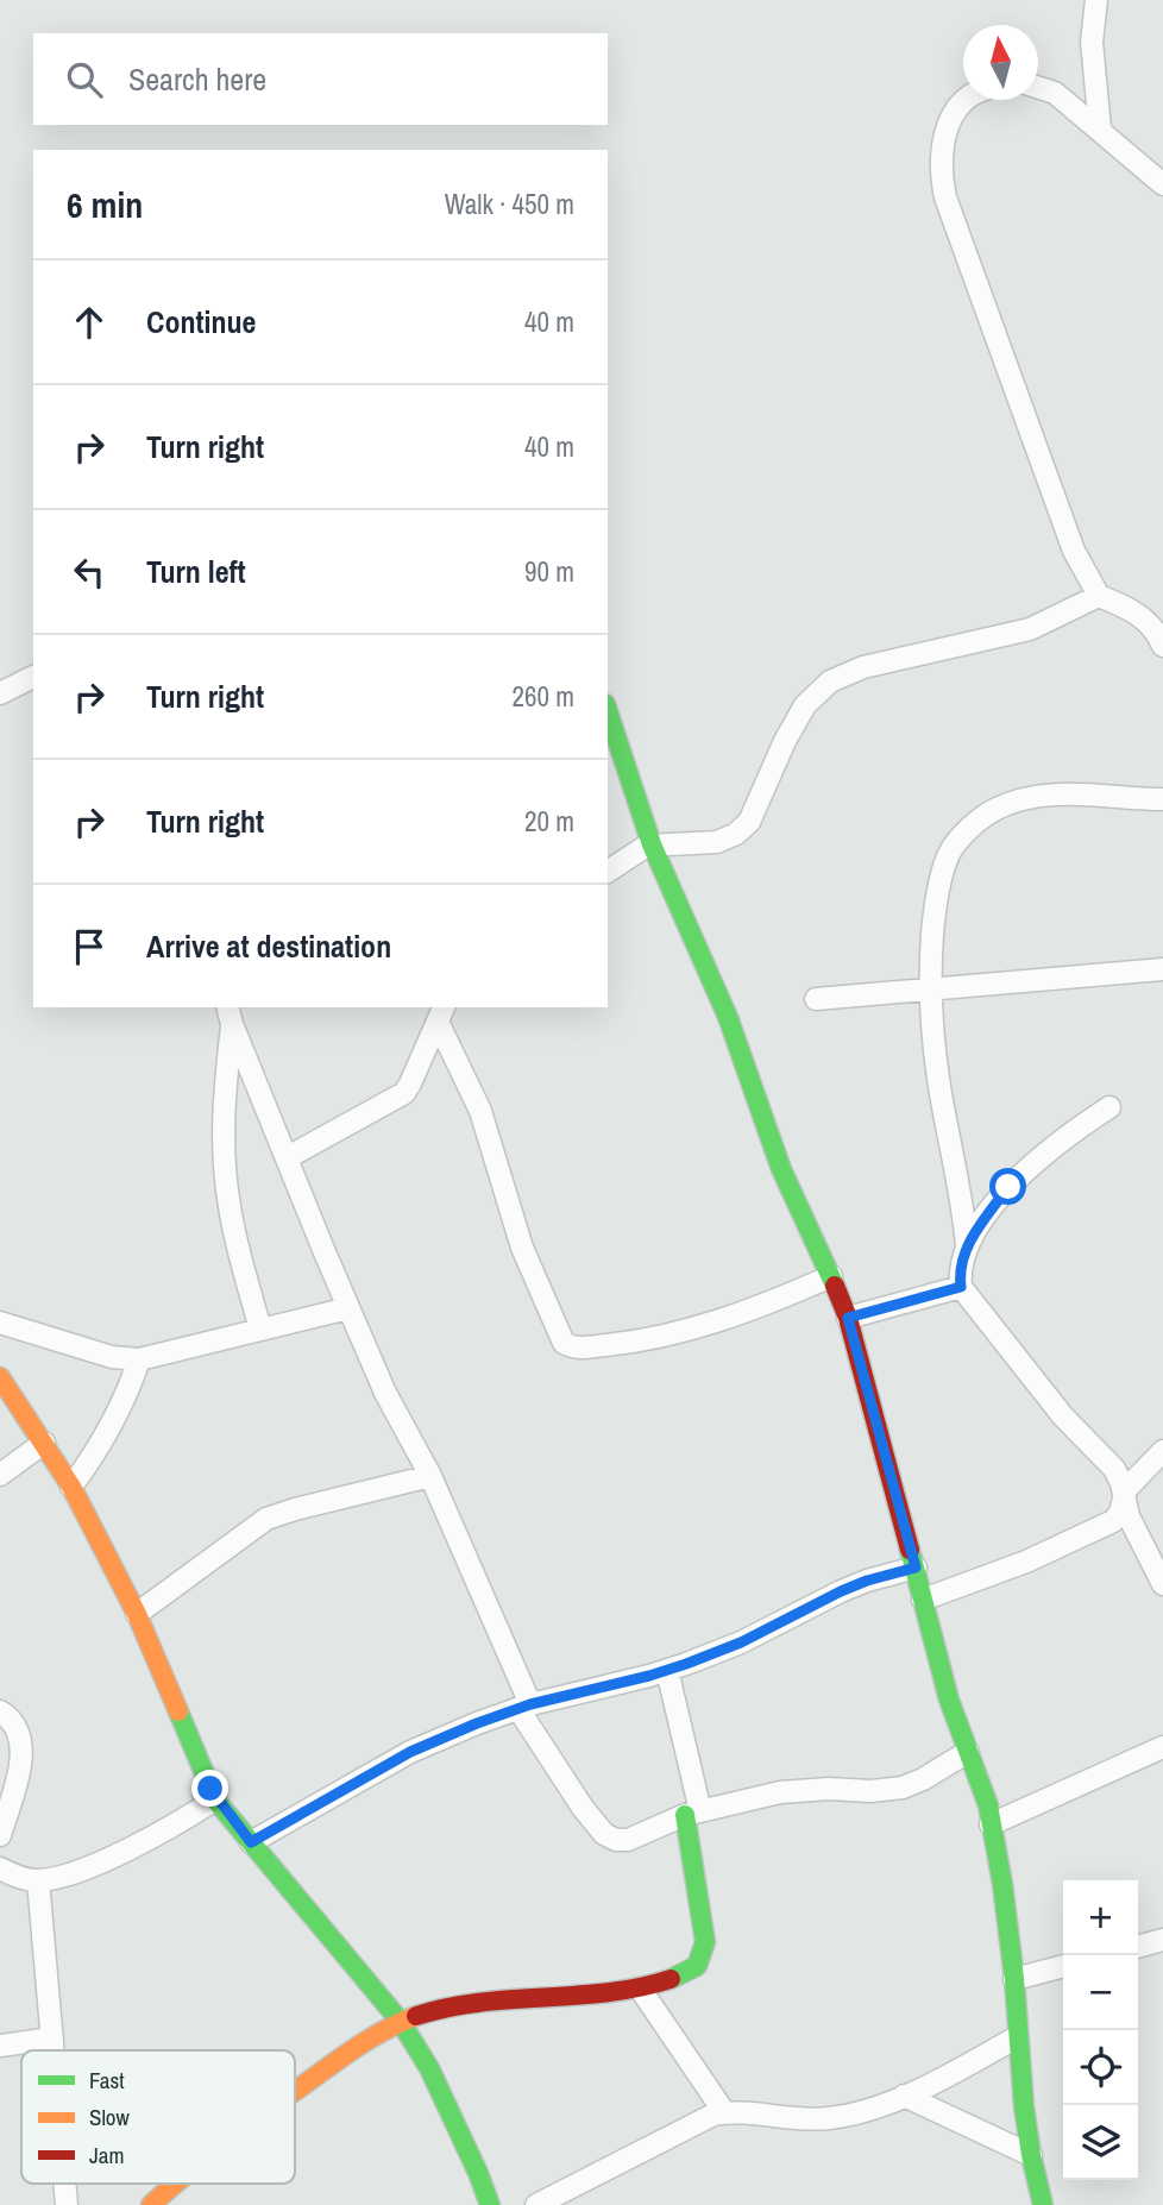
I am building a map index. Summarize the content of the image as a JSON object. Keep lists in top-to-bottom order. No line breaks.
{"legend":["Fast","Slow","Jam"],"north":"top","page":{"search":"Search here","heading":["6 min","Walk · 450 m"],"list":[["Continue","40 m"],["Turn right","40 m"],["Turn left","90 m"],["Turn right","260 m"],["Turn right","20 m"],"Arrive at destination"],"map_buttons":["+","−"]}}
